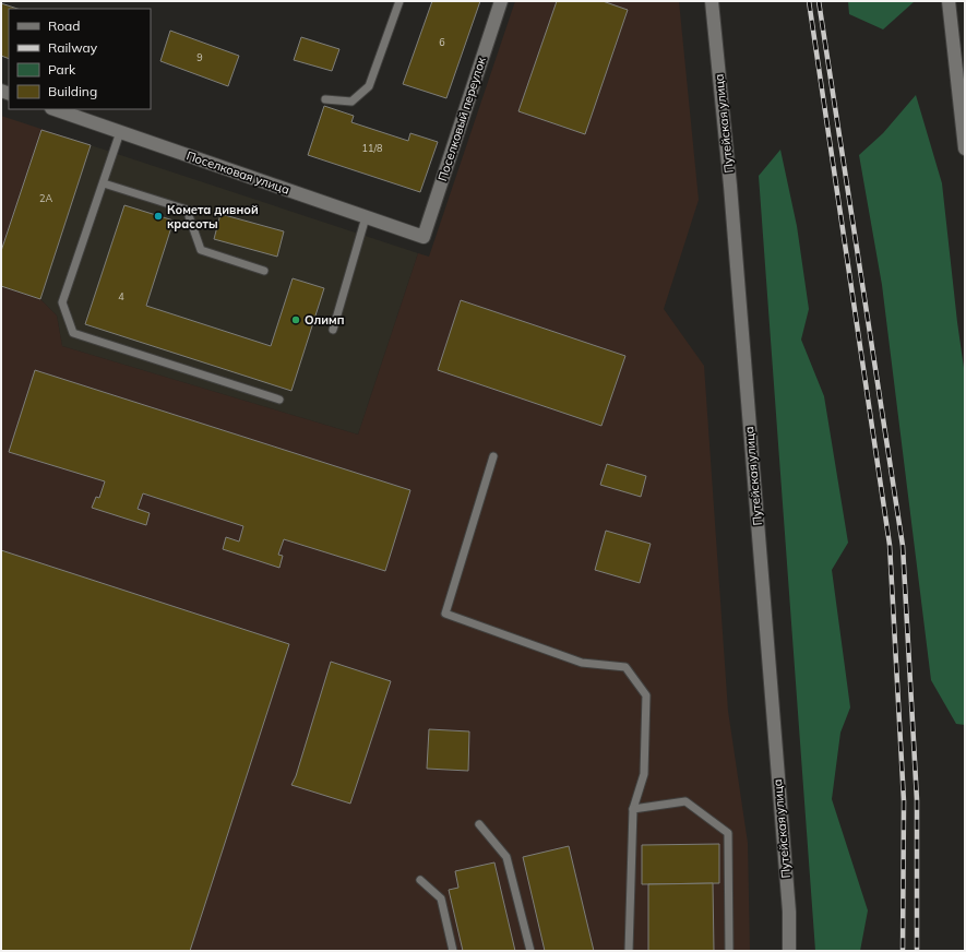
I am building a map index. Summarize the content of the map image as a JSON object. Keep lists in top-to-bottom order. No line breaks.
{"streets":{"main road":["Поселковый переулок","Путейская улица","Поселковая улица"]},"crossings":[["Поселковый переулок","Поселковая улица"]],"places":["Комета дивной красоты","Олимп"],"house_numbers":["6","9","11/8","2А","4"],"legend":["Road","Railway","Park","Building"]}
